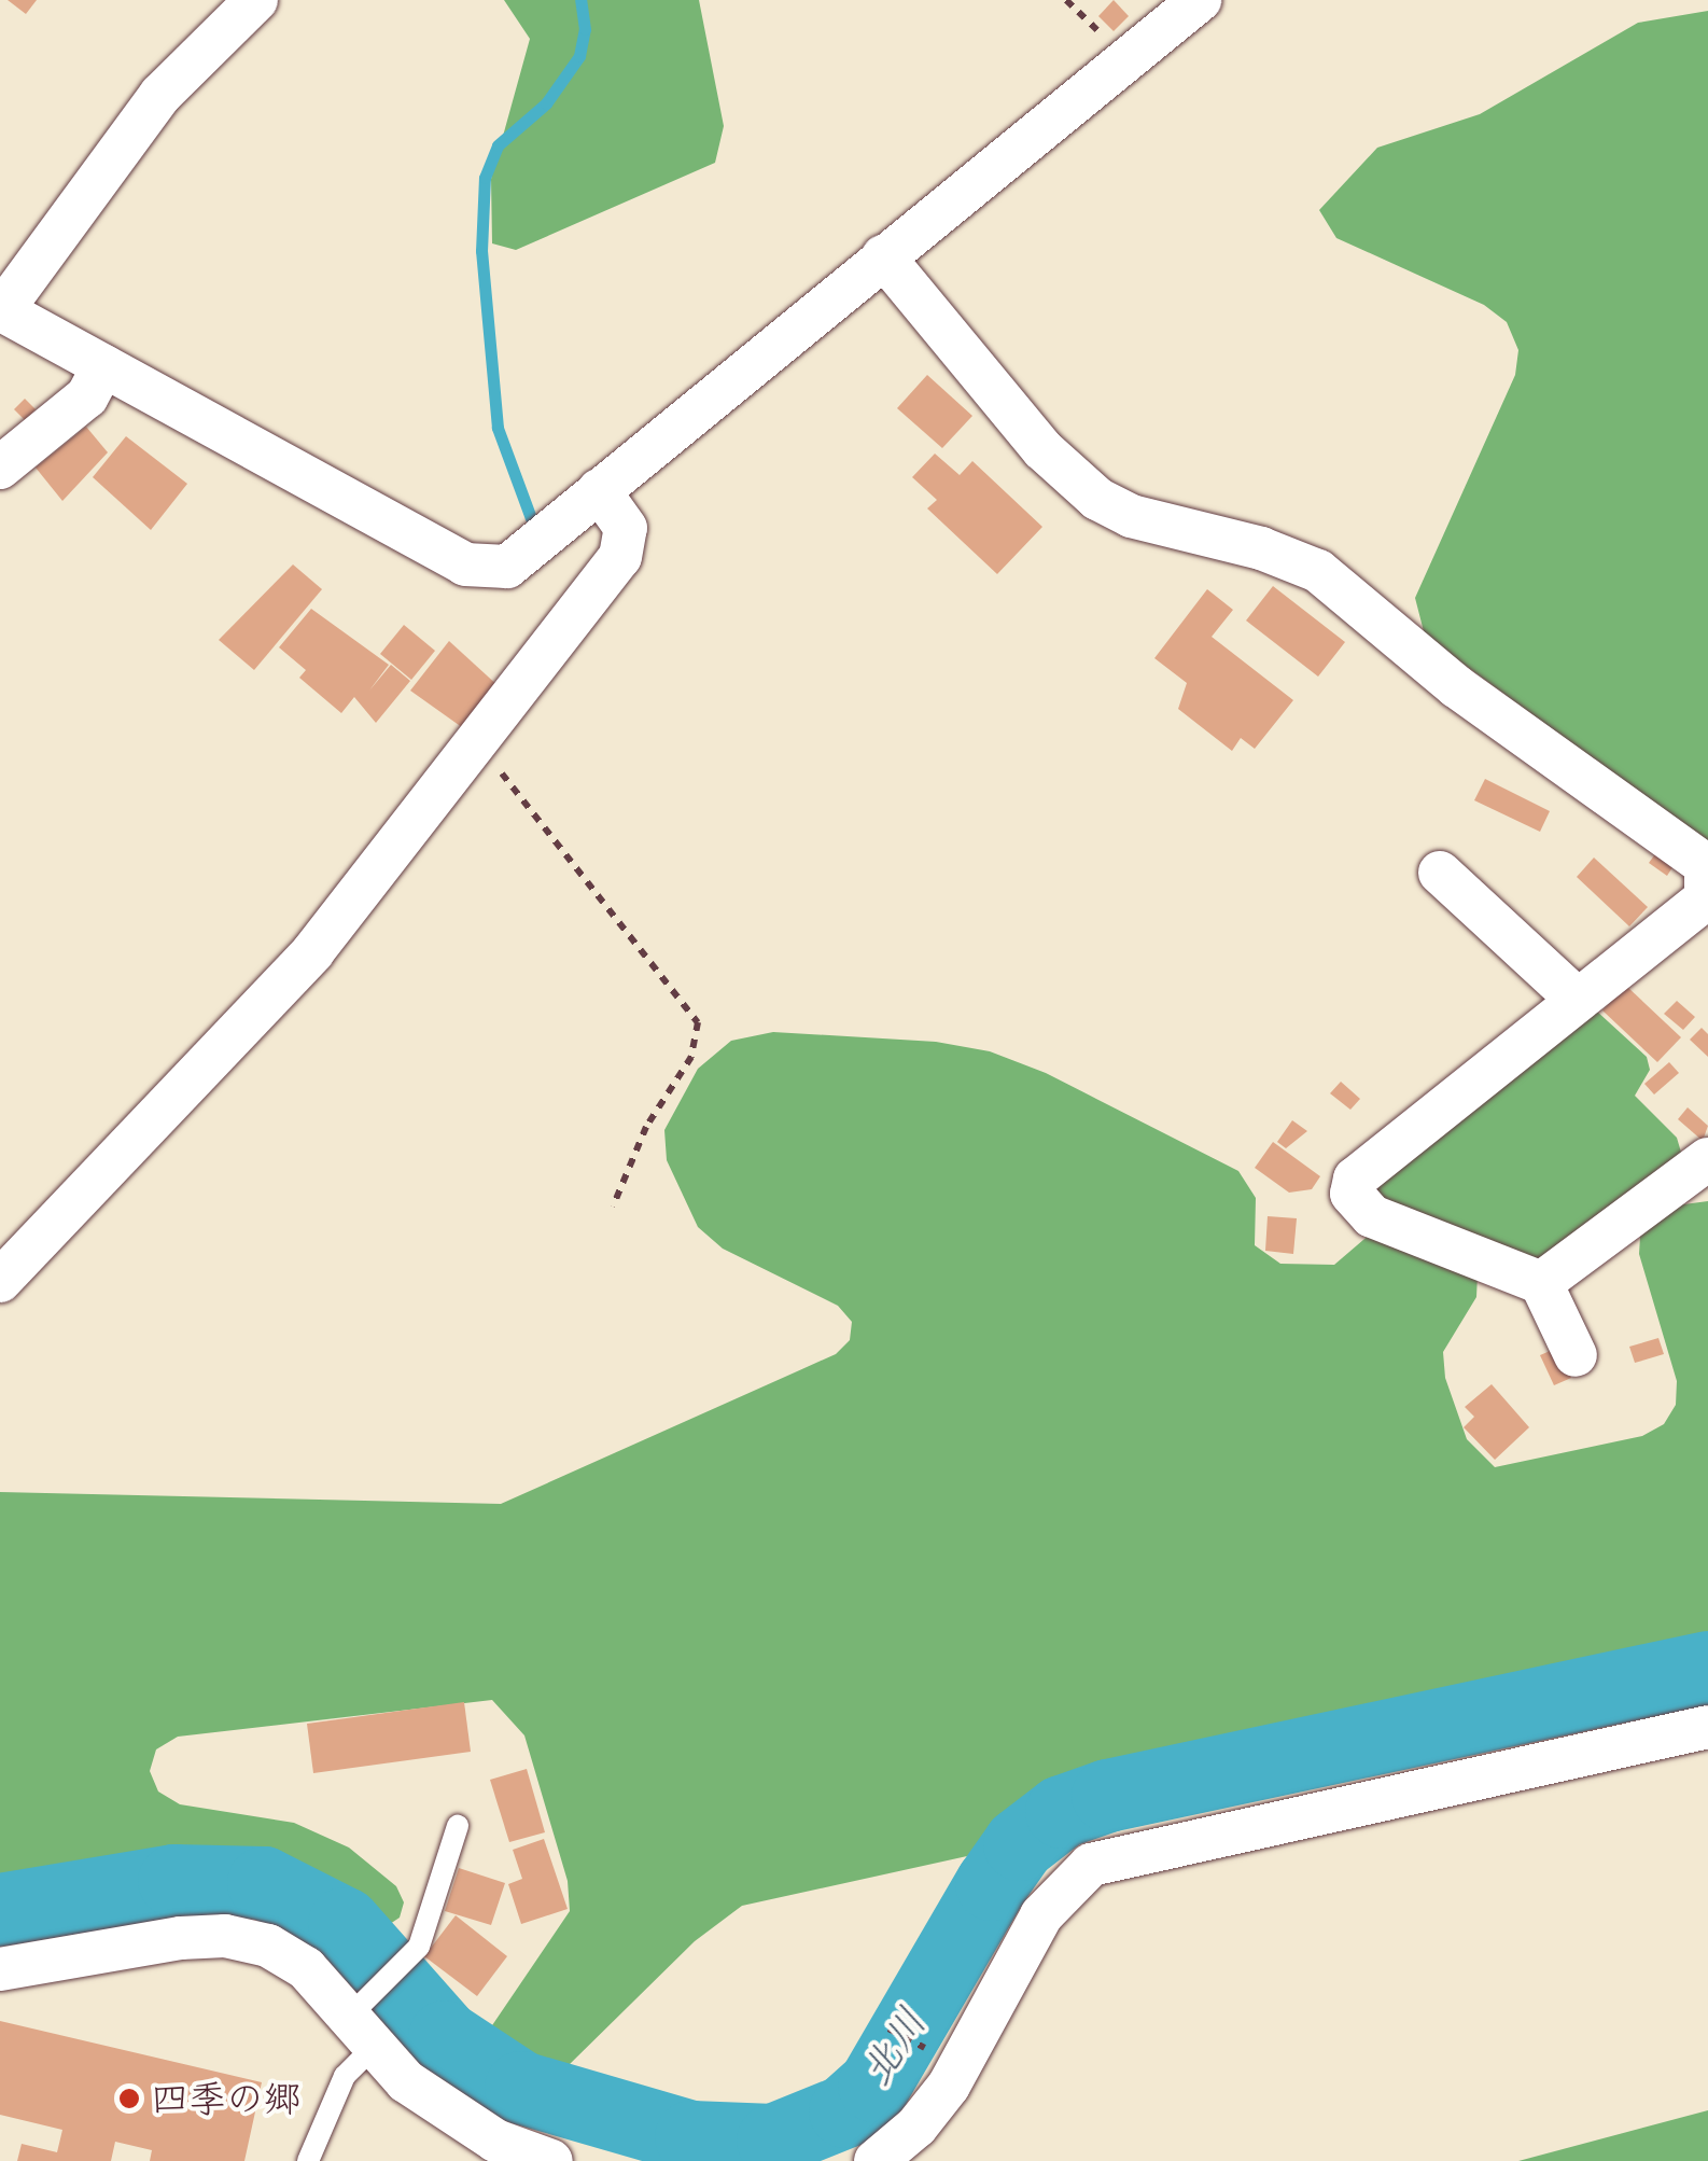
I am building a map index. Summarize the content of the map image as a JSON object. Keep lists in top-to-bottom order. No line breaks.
{"water":["北川"],"places":["四季の郷"]}
